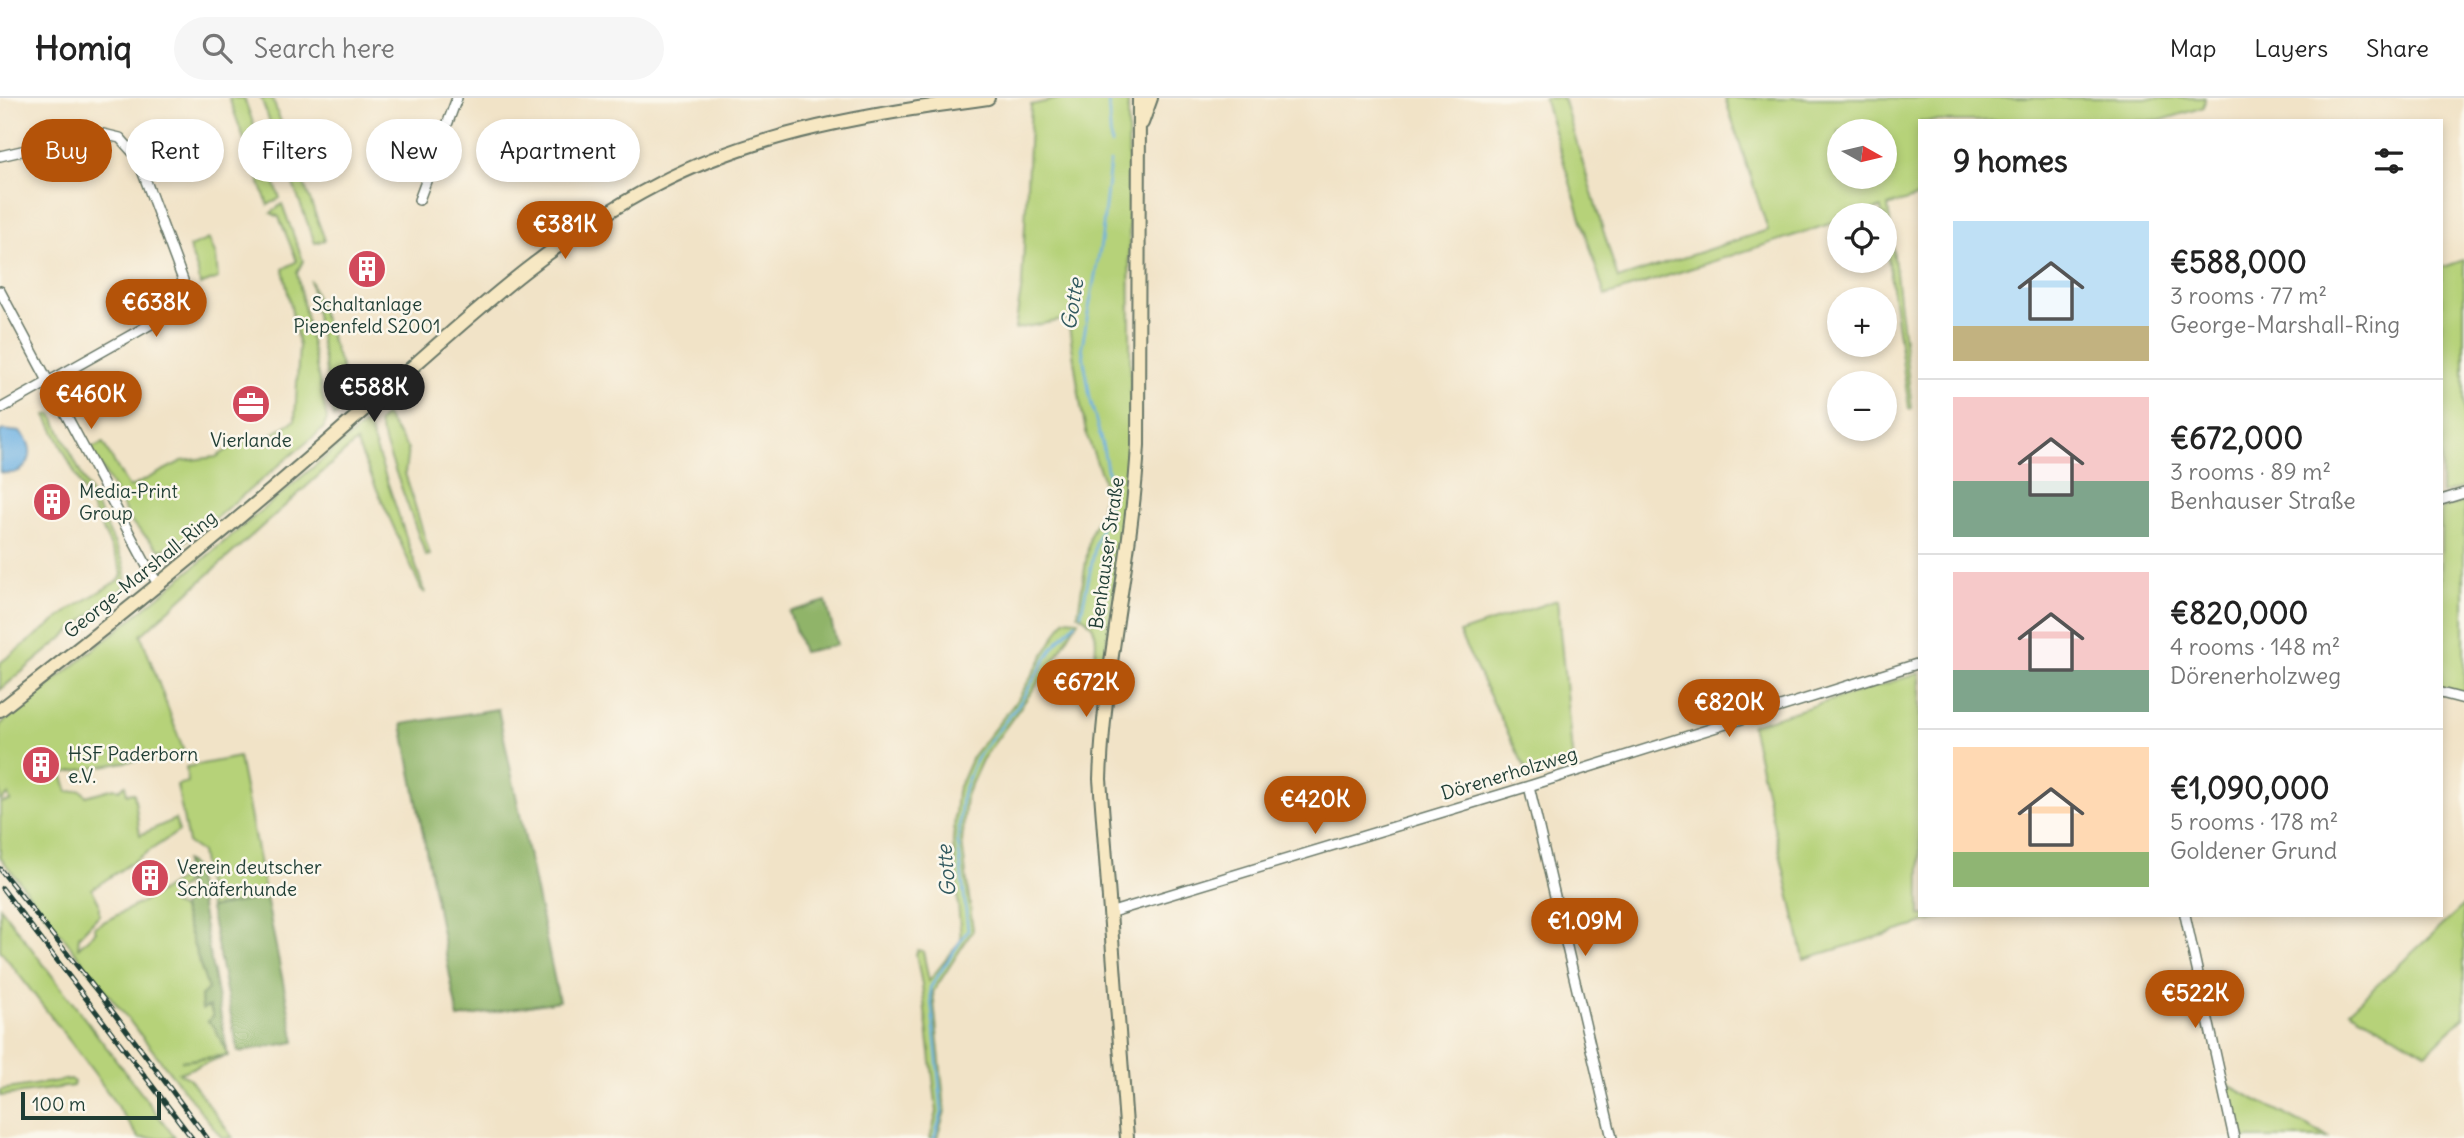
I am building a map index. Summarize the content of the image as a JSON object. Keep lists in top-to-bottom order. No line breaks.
{"streets":{"main road":["Benhauser Straße","George-Marshall-Ring"],"street":["Dörenerholzweg"]},"crossings":[["Benhauser Straße","Dörenerholzweg"]],"water":["Gotte"],"places":{"building":["Schaltanlage Piepenfeld S2001","Media‑Print Group","HSF Paderborn e.V.","Verein deutscher Schäferhunde"],"office":["Vierlande"]},"scale_bar":"100 m","north":"right","page":{"header":"Homiq","search":"Search here","nav":["Map","Layers","Share"],"map_buttons":["+","−"],"chip":["Buy","Rent","Filters","New","Apartment"],"heading":"9 homes","price":["€381K","€638K","€588K","€460K","€672K","€820K","€420K","€1.09M","€522K"],"list":[{"name":"€588,000","note":"3 rooms · 77 m² · George-Marshall-Ring"},{"name":"€672,000","note":"3 rooms · 89 m² · Benhauser Straße"},{"name":"€820,000","note":"4 rooms · 148 m² · Dörenerholzweg"},{"name":"€1,090,000","note":"5 rooms · 178 m² · Goldener Grund"}],"scale":"100 m"}}
